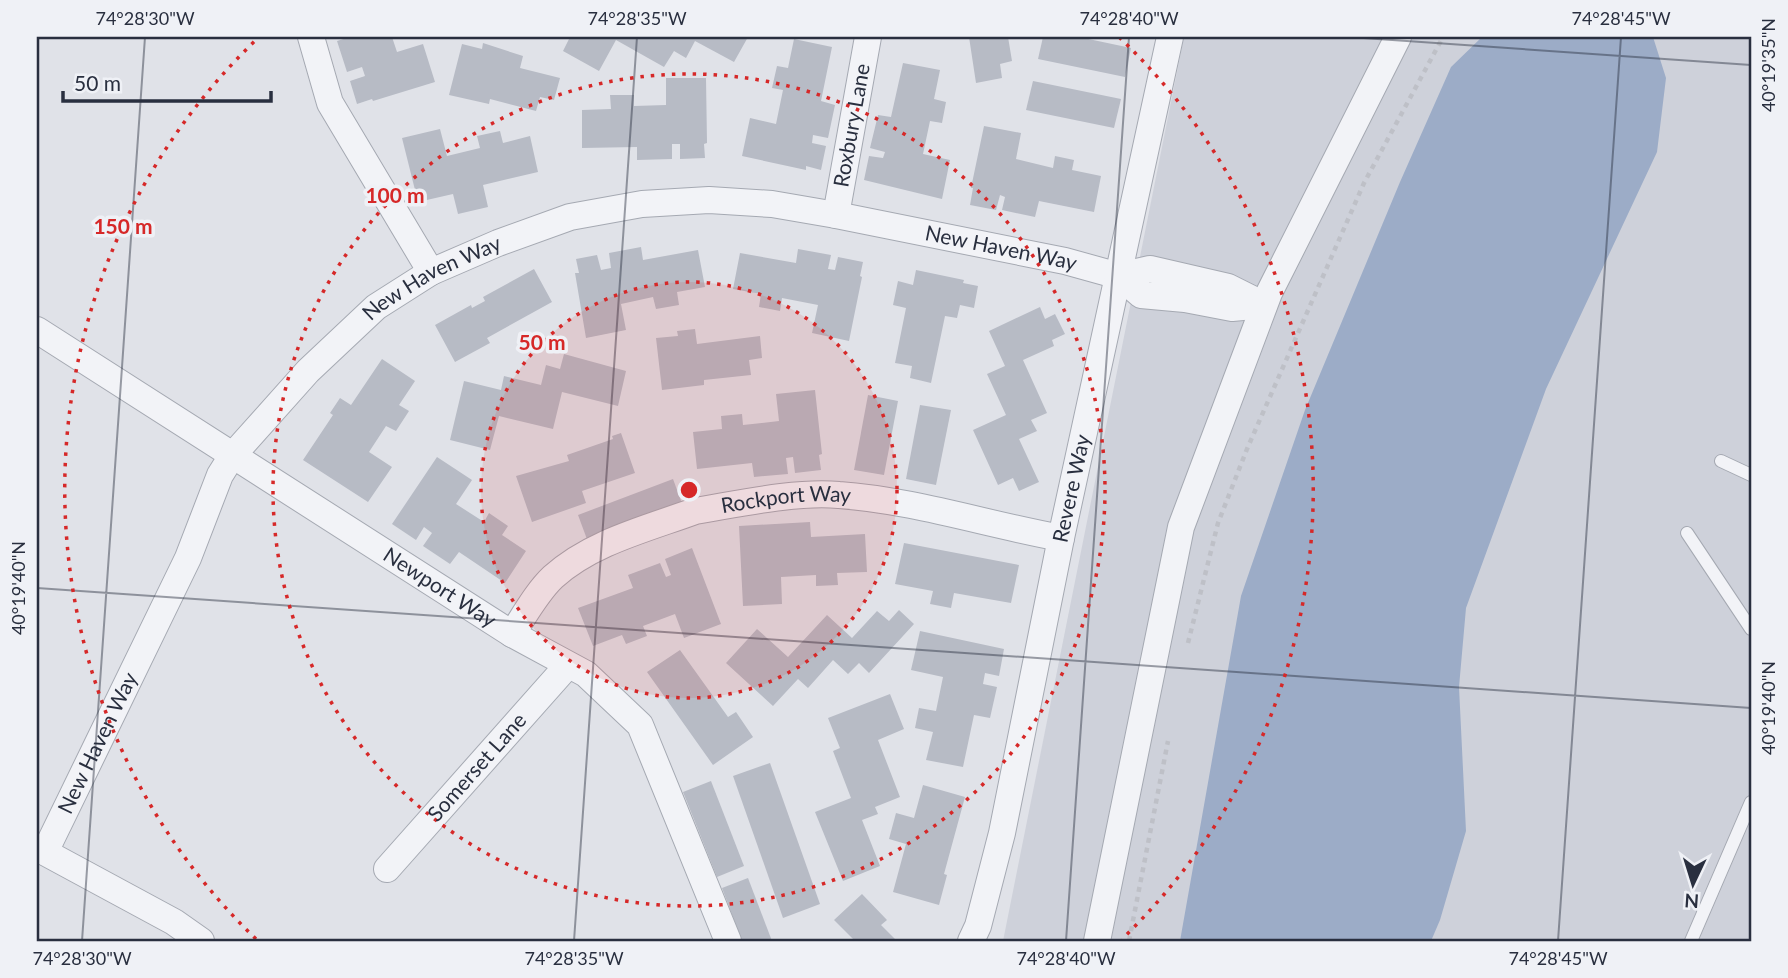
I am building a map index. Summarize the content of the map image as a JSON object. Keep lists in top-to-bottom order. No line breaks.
{"streets":{"street":["Roxbury Lane","New Haven Way","Revere Way","Rockport Way","Newport Way","Somerset Lane"]},"crossings":[["Roxbury Lane","New Haven Way"],["New Haven Way","Revere Way"],["New Haven Way","Newport Way"],["Revere Way","Rockport Way"],["Rockport Way","Newport Way"],["Newport Way","Somerset Lane"]],"scale_bar":"50 m","north":"bottom","coordinates":["74°28'30\"W","74°28'35\"W","74°28'40\"W","74°28'45\"W","40°19'35\"N","40°19'40\"N"],"rings":["100 m","150 m","50 m"]}
